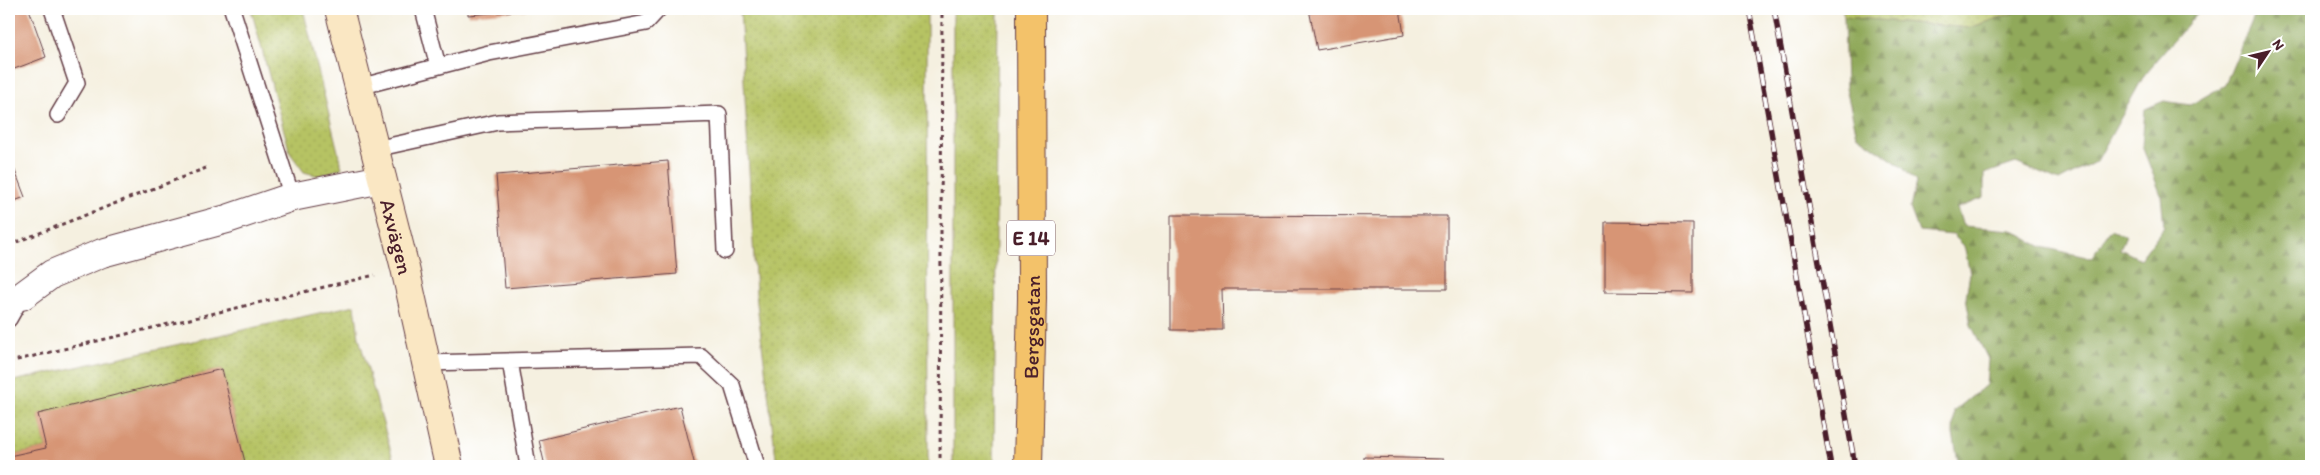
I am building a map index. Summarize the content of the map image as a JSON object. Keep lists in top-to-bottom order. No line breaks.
{"streets":{"highway":["E 14","Bergsgatan"],"street":["Axvägen"]},"north":"top right"}
